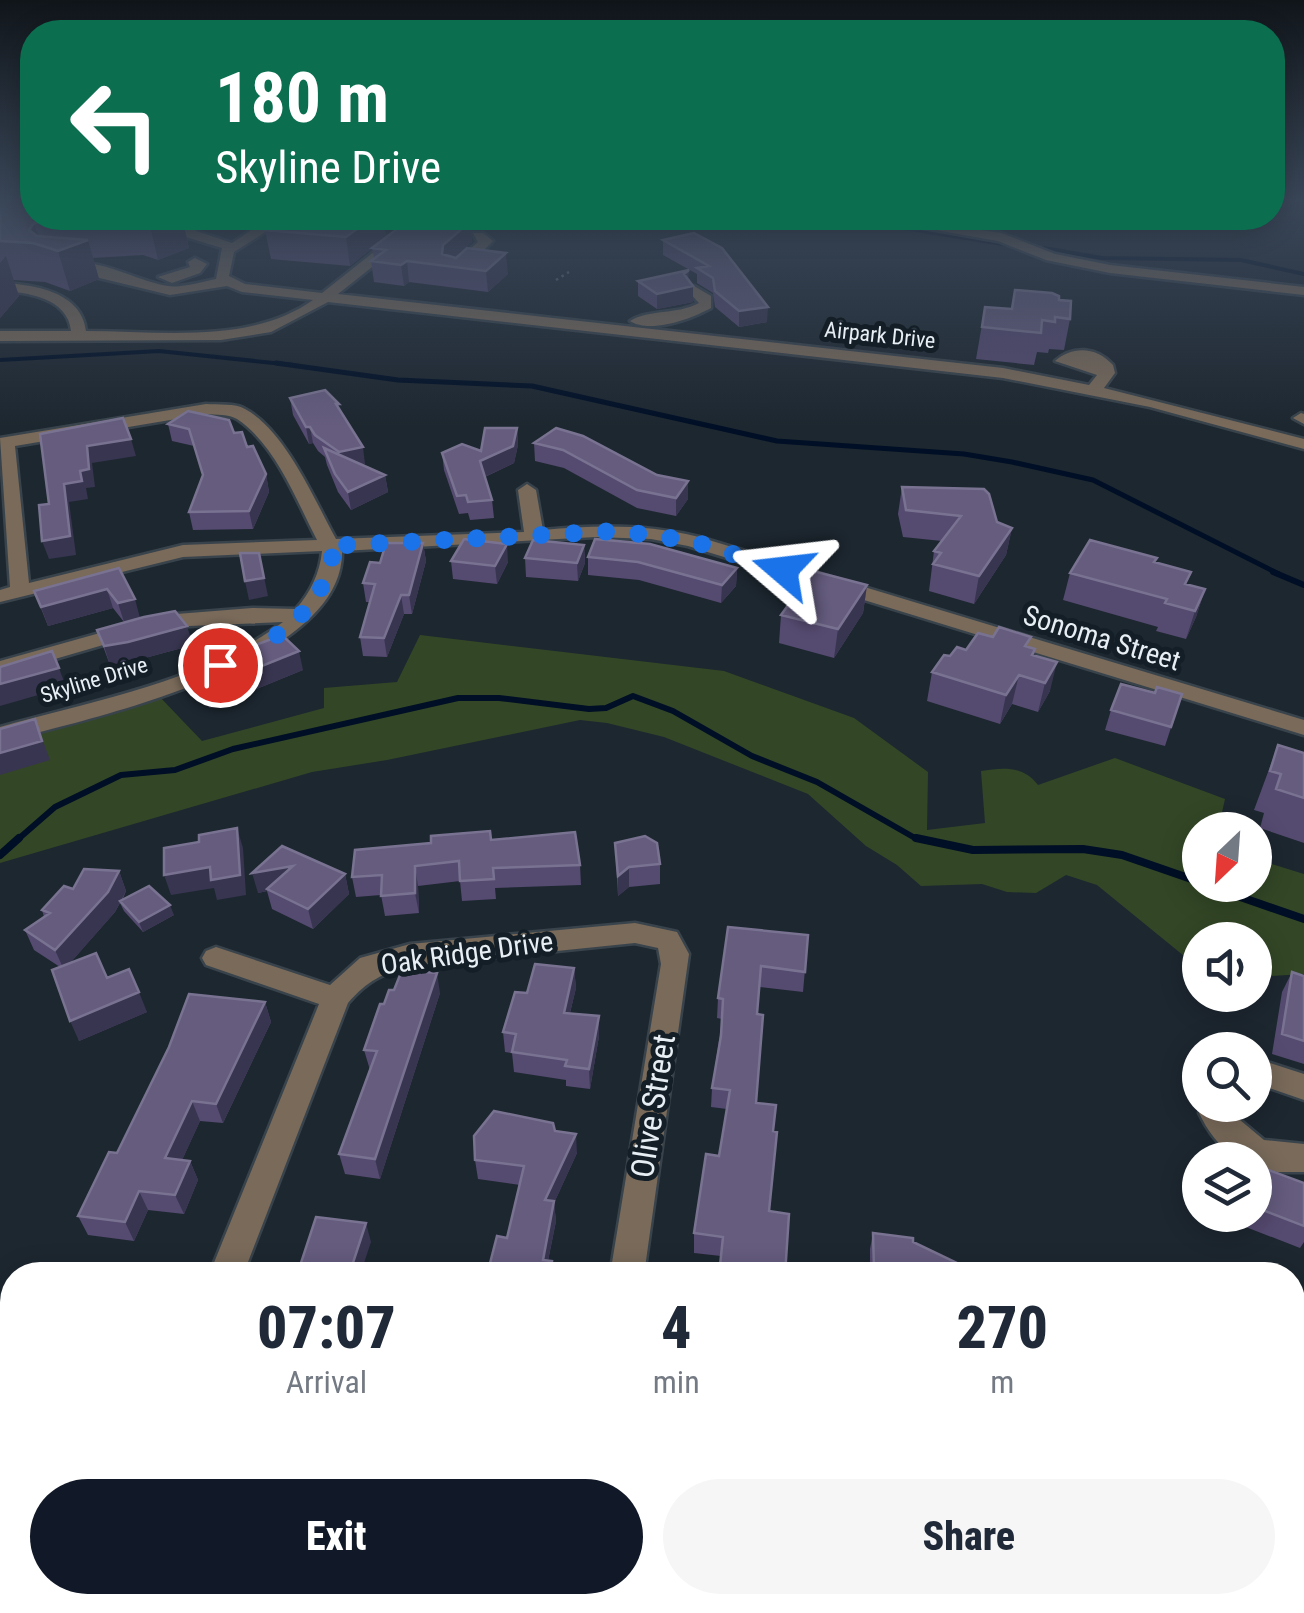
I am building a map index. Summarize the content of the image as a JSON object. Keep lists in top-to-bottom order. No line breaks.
{"streets":{"street":["Airpark Drive","Sonoma Street","Skyline Drive","Oak Ridge Drive","Olive Street"]},"crossings":[["Sonoma Street","Skyline Drive"],["Oak Ridge Drive","Olive Street"]],"north":"bottom left","page":{"turn":["180 m","Skyline Drive"],"eta":["07:07","Arrival","4","min","270","m"],"buttons":["Exit","Share"]}}
